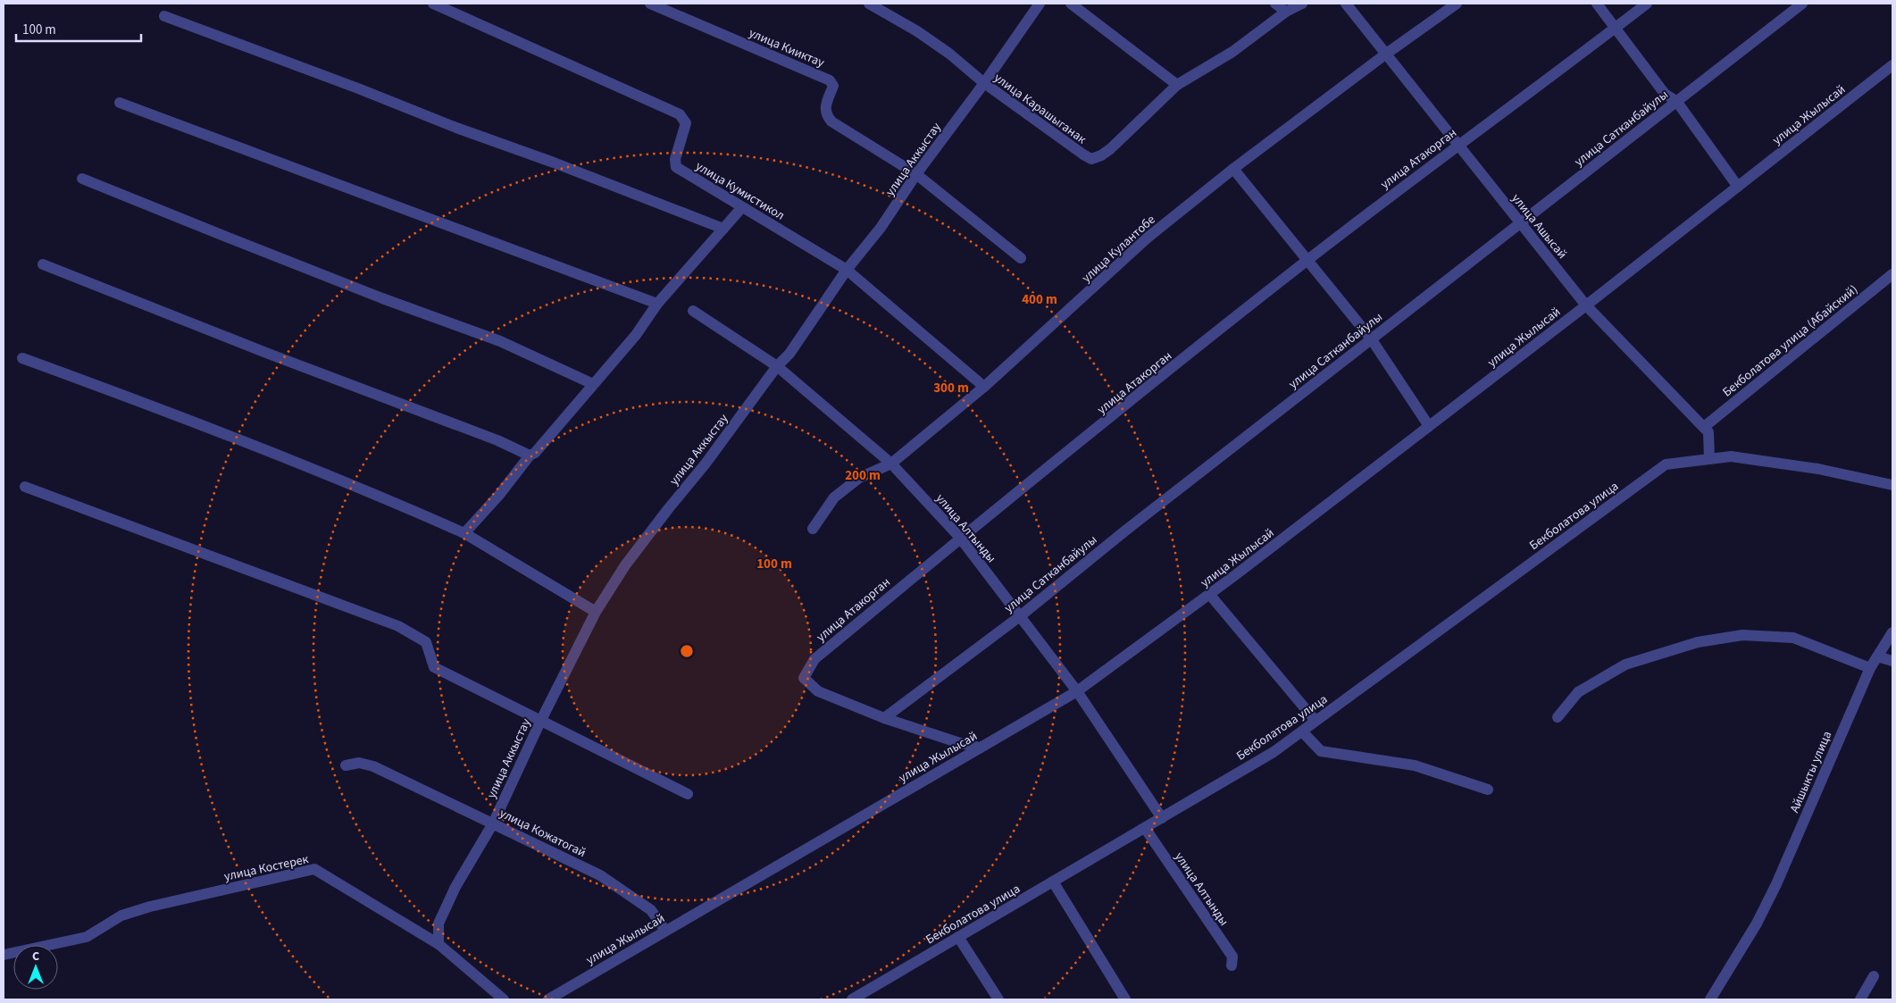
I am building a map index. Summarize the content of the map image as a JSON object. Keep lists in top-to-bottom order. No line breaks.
{"streets":{"street":["улица Кииктау","улица Карашыганак","улица Жылысай","улица Сатканбайулы","улица Атакорган","улица Аккыстау","улица Кумистикол","улица Ашысай","улица Кулантобе","Бекболатова улица (Абайский)","Бекболатова улица","улица Алтынды","Айшыкты улица","улица Кожатогай","улица Костерек"]},"crossings":[["улица Кииктау","улица Аккыстау"],["улица Карашыганак","улица Аккыстау"],["улица Жылысай","улица Атакорган"],["улица Жылысай","улица Ашысай"],["улица Жылысай","улица Алтынды"],["улица Жылысай","улица Кожатогай"],["улица Сатканбайулы","улица Атакорган"],["улица Сатканбайулы","улица Ашысай"],["улица Сатканбайулы","улица Алтынды"],["улица Атакорган","улица Ашысай"],["улица Атакорган","улица Алтынды"],["улица Аккыстау","улица Кумистикол"],["улица Аккыстау","улица Алтынды"],["улица Аккыстау","улица Кожатогай"],["улица Аккыстау","улица Костерек"],["улица Кумистикол","улица Кулантобе"],["улица Ашысай","улица Кулантобе"],["улица Ашысай","Бекболатова улица (Абайский)"],["улица Кулантобе","улица Алтынды"],["Бекболатова улица","улица Алтынды"]],"scale_bar":"100 m","north":"top","rings":["400 m","300 m","200 m","100 m"]}
